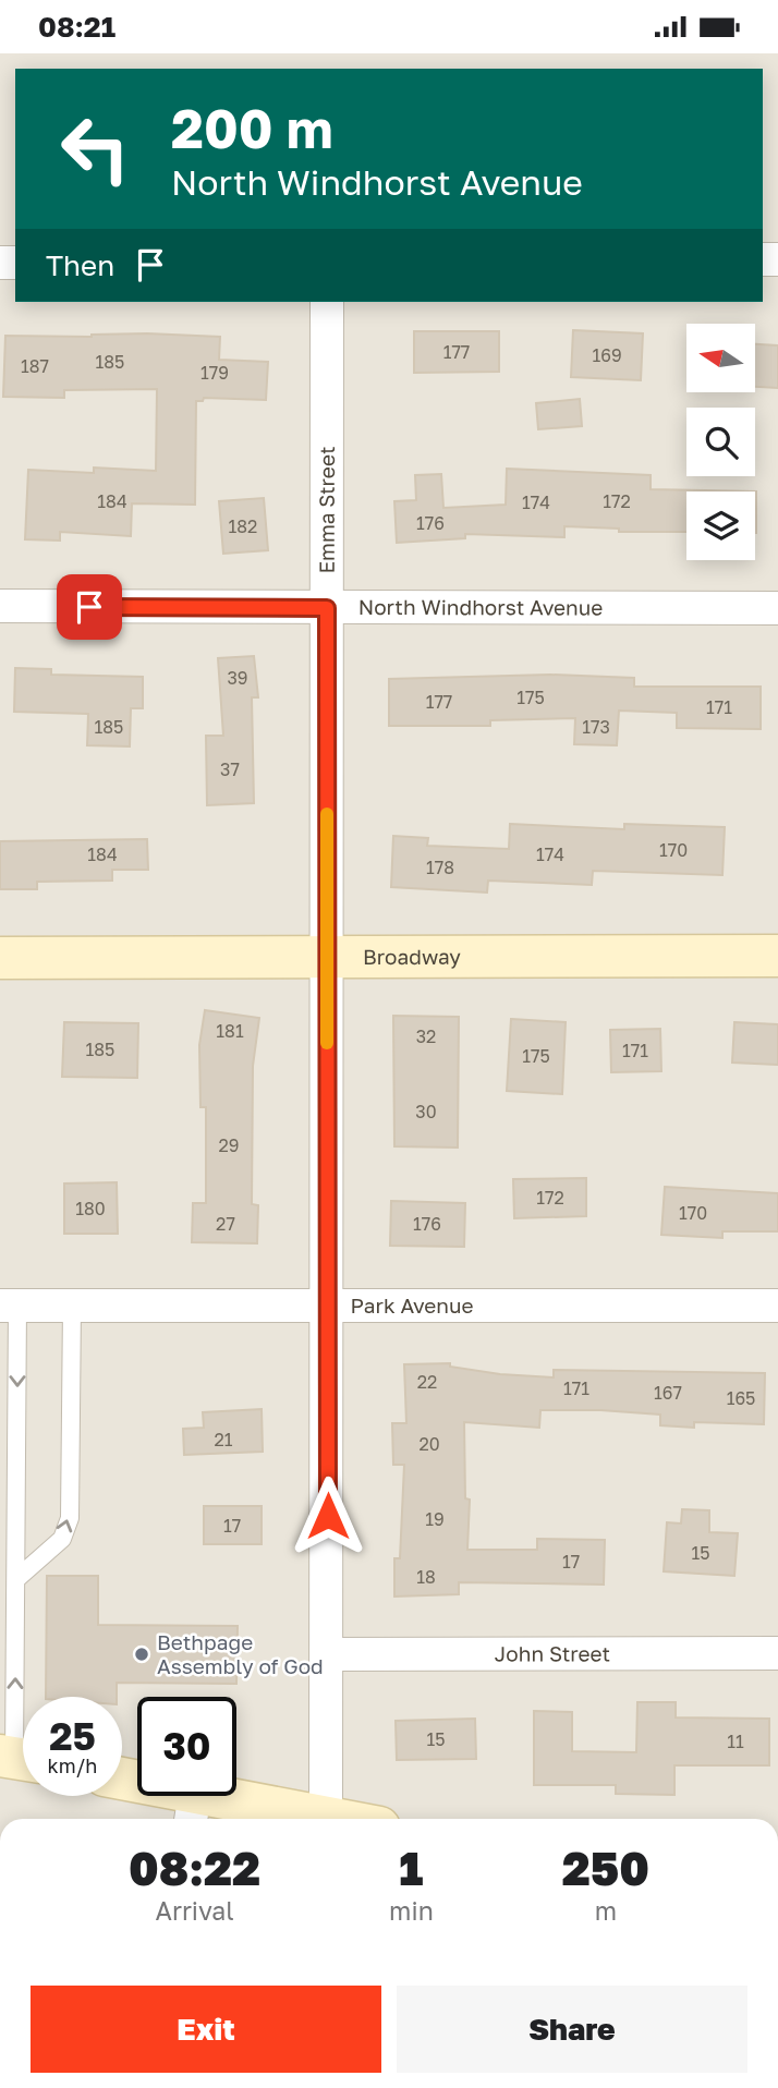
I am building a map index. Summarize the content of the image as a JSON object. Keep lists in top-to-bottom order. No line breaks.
{"streets":{"main road":["Broadway"],"street":["Emma Street","North Windhorst Avenue","Park Avenue","John Street"]},"crossings":[["Emma Street","North Windhorst Avenue"],["Emma Street","Broadway"],["Emma Street","Park Avenue"],["Emma Street","John Street"]],"places":["Bethpage Assembly of God"],"house_numbers":["177","169","185","187","179","184","172","174","176","182","39","175","177","171","185","173","37","170","184","174","178","181","32","185","171","175","30","29","172","180","170","27","176","22","171","167","165","21","20","19","17","15","17","18","15","11"],"north":"left","page":{"status":"08:21","turn":["200 m","North Windhorst Avenue"],"then":"Then","speed":"25 km/h","limit":"30","eta":["08:22","Arrival","1","min","250","m"],"buttons":["Exit","Share"]}}
